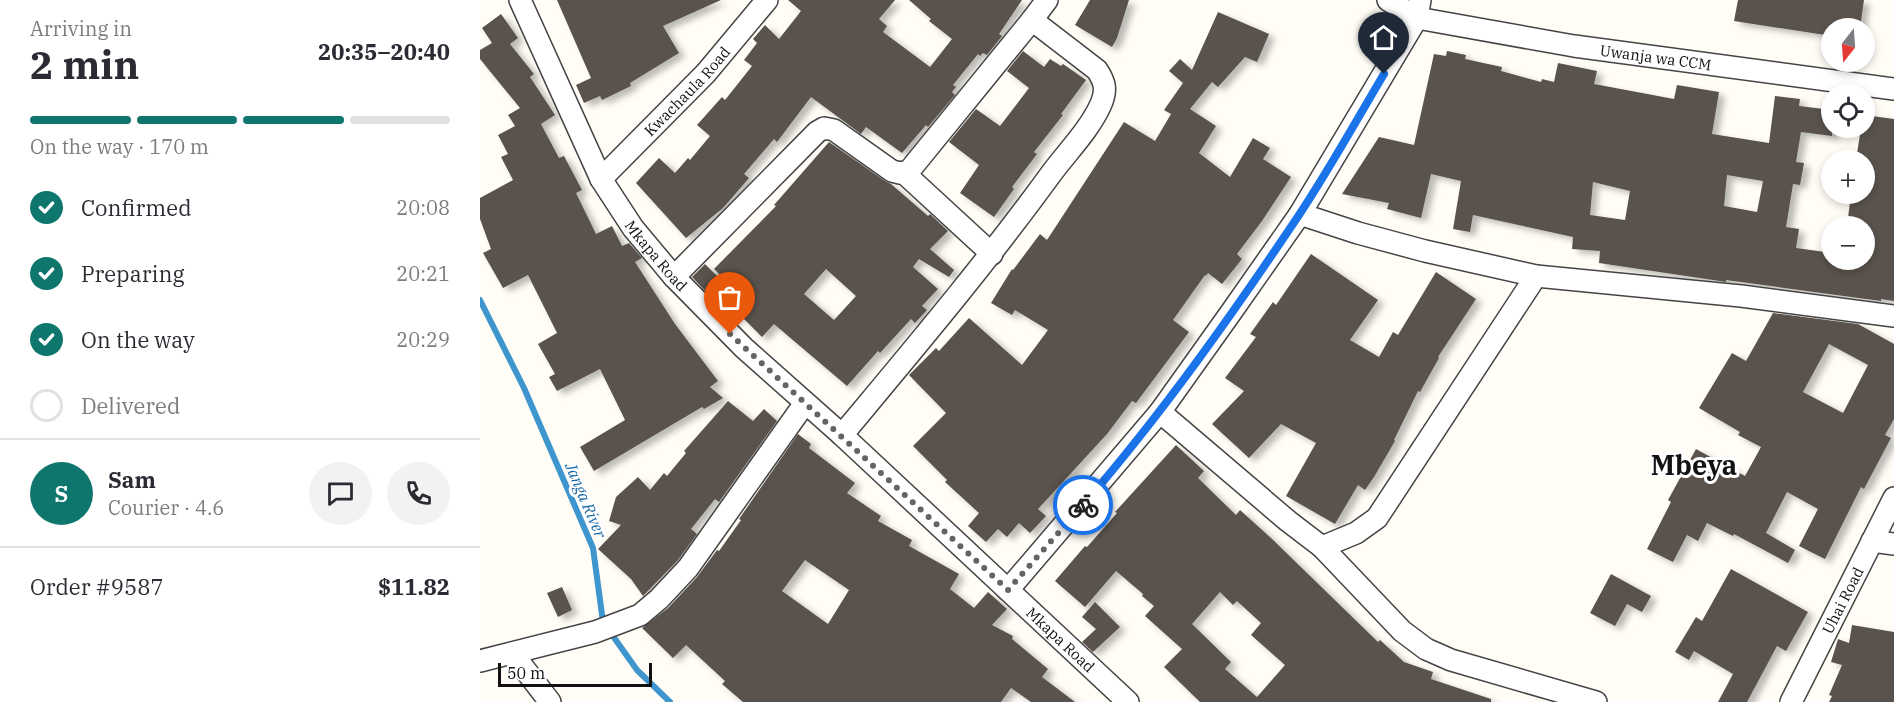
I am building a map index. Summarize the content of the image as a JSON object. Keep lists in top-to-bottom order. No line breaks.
{"streets":{"street":["Uwanja wa CCM","Kwachaula Road","Mkapa Road","Uhai Road"]},"crossings":[["Kwachaula Road","Mkapa Road"]],"districts":["Mbeya"],"water":["Janga River"],"scale_bar":"50 m","north":"bottom","page":{"heading":["2 min","Arriving in","20:35–20:40"],"panel":["Sam","Courier · 4.6","Order #9587","$11.82"],"map_buttons":["+","−"],"bar":"On the way · 170 m","list":[["Confirmed","20:08"],["Preparing","20:21"],["On the way","20:29"],"Delivered"],"round":"S","scale":"50 m"}}
